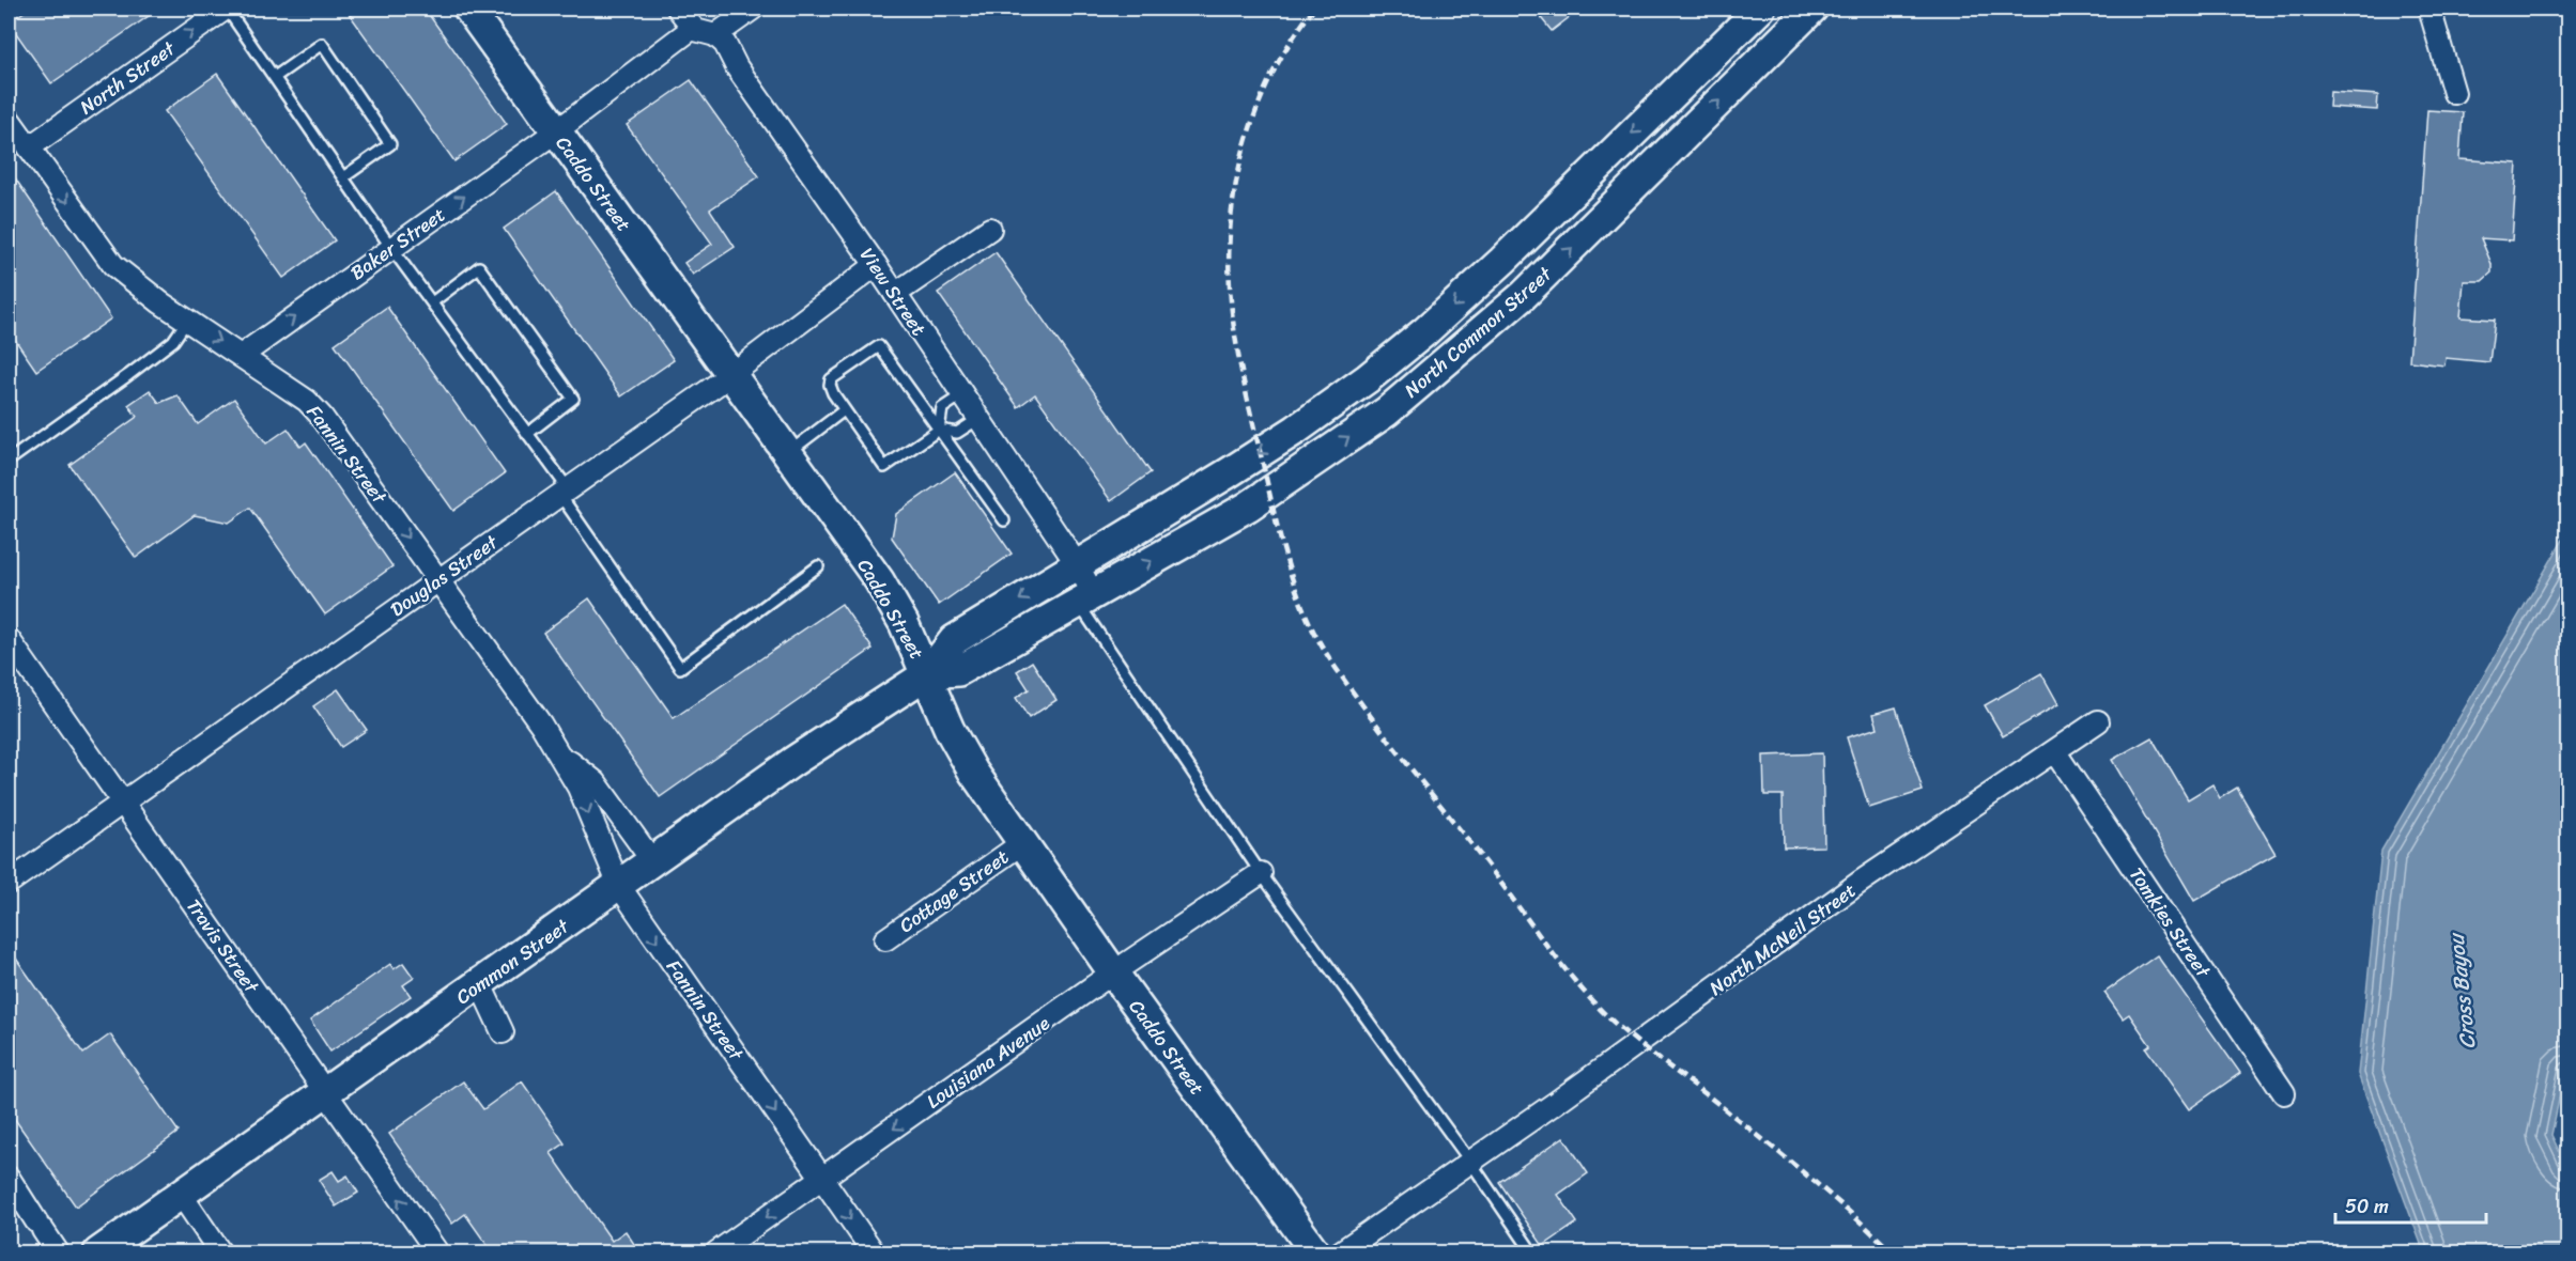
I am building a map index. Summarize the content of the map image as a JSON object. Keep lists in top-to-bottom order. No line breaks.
{"streets":{"main road":["Caddo Street","North Common Street","Common Street"],"street":["North Street","Baker Street","View Street","Fannin Street","Douglas Street","Cottage Street","Tomkies Street","North McNeil Street","Travis Street","Louisiana Avenue"]},"crossings":[["North Street","Fannin Street"],["Caddo Street","Baker Street"],["Caddo Street","Douglas Street"],["Caddo Street","Cottage Street"],["Caddo Street","Common Street"],["Caddo Street","Louisiana Avenue"],["Baker Street","Fannin Street"],["View Street","North Common Street"],["View Street","Douglas Street"],["View Street","Common Street"],["North Common Street","Common Street"],["Fannin Street","Douglas Street"],["Fannin Street","Common Street"],["Fannin Street","Louisiana Avenue"],["Douglas Street","Travis Street"],["Tomkies Street","North McNeil Street"],["Travis Street","Common Street"]],"one_way":["North Street","Baker Street","Fannin Street","Louisiana Avenue"],"water":["Cross Bayou"],"scale_bar":"50 m"}
